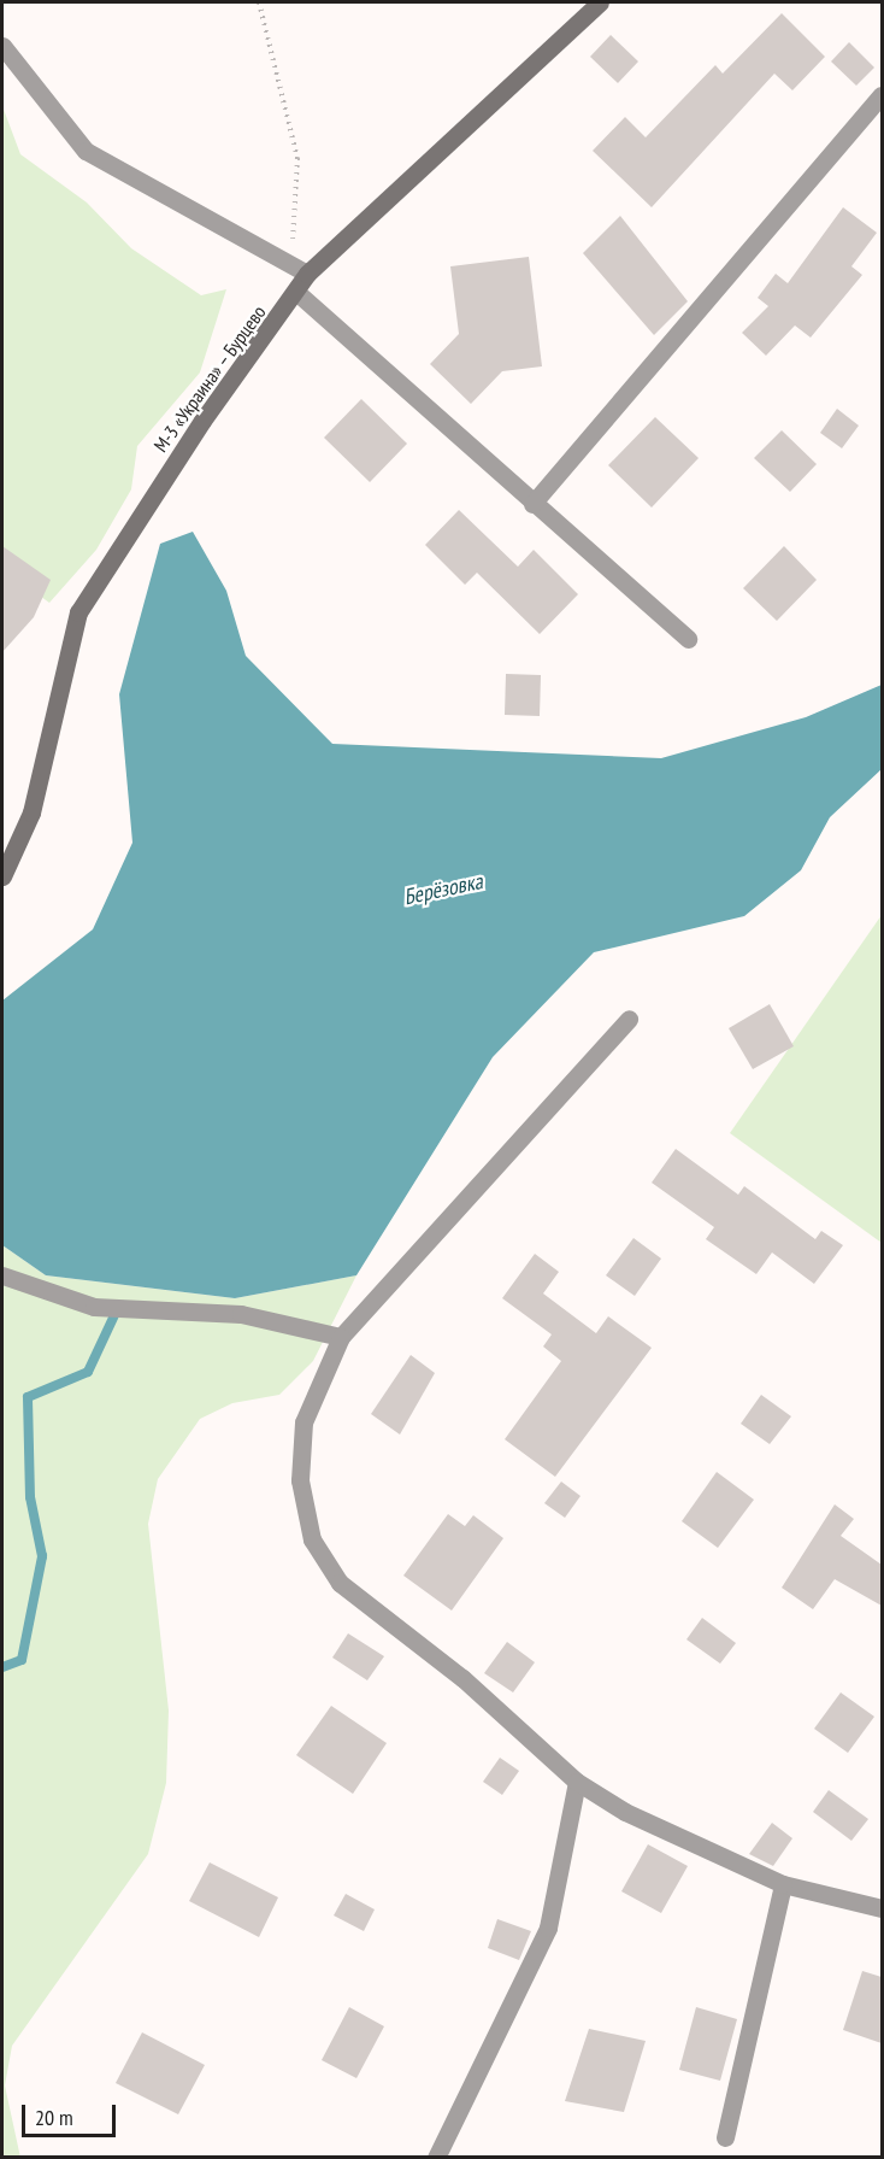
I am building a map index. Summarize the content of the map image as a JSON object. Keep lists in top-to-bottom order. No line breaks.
{"streets":{"street":["М-3 «Украина» – Бурцево"]},"water":["Берёзовка"],"scale_bar":"20 m"}
